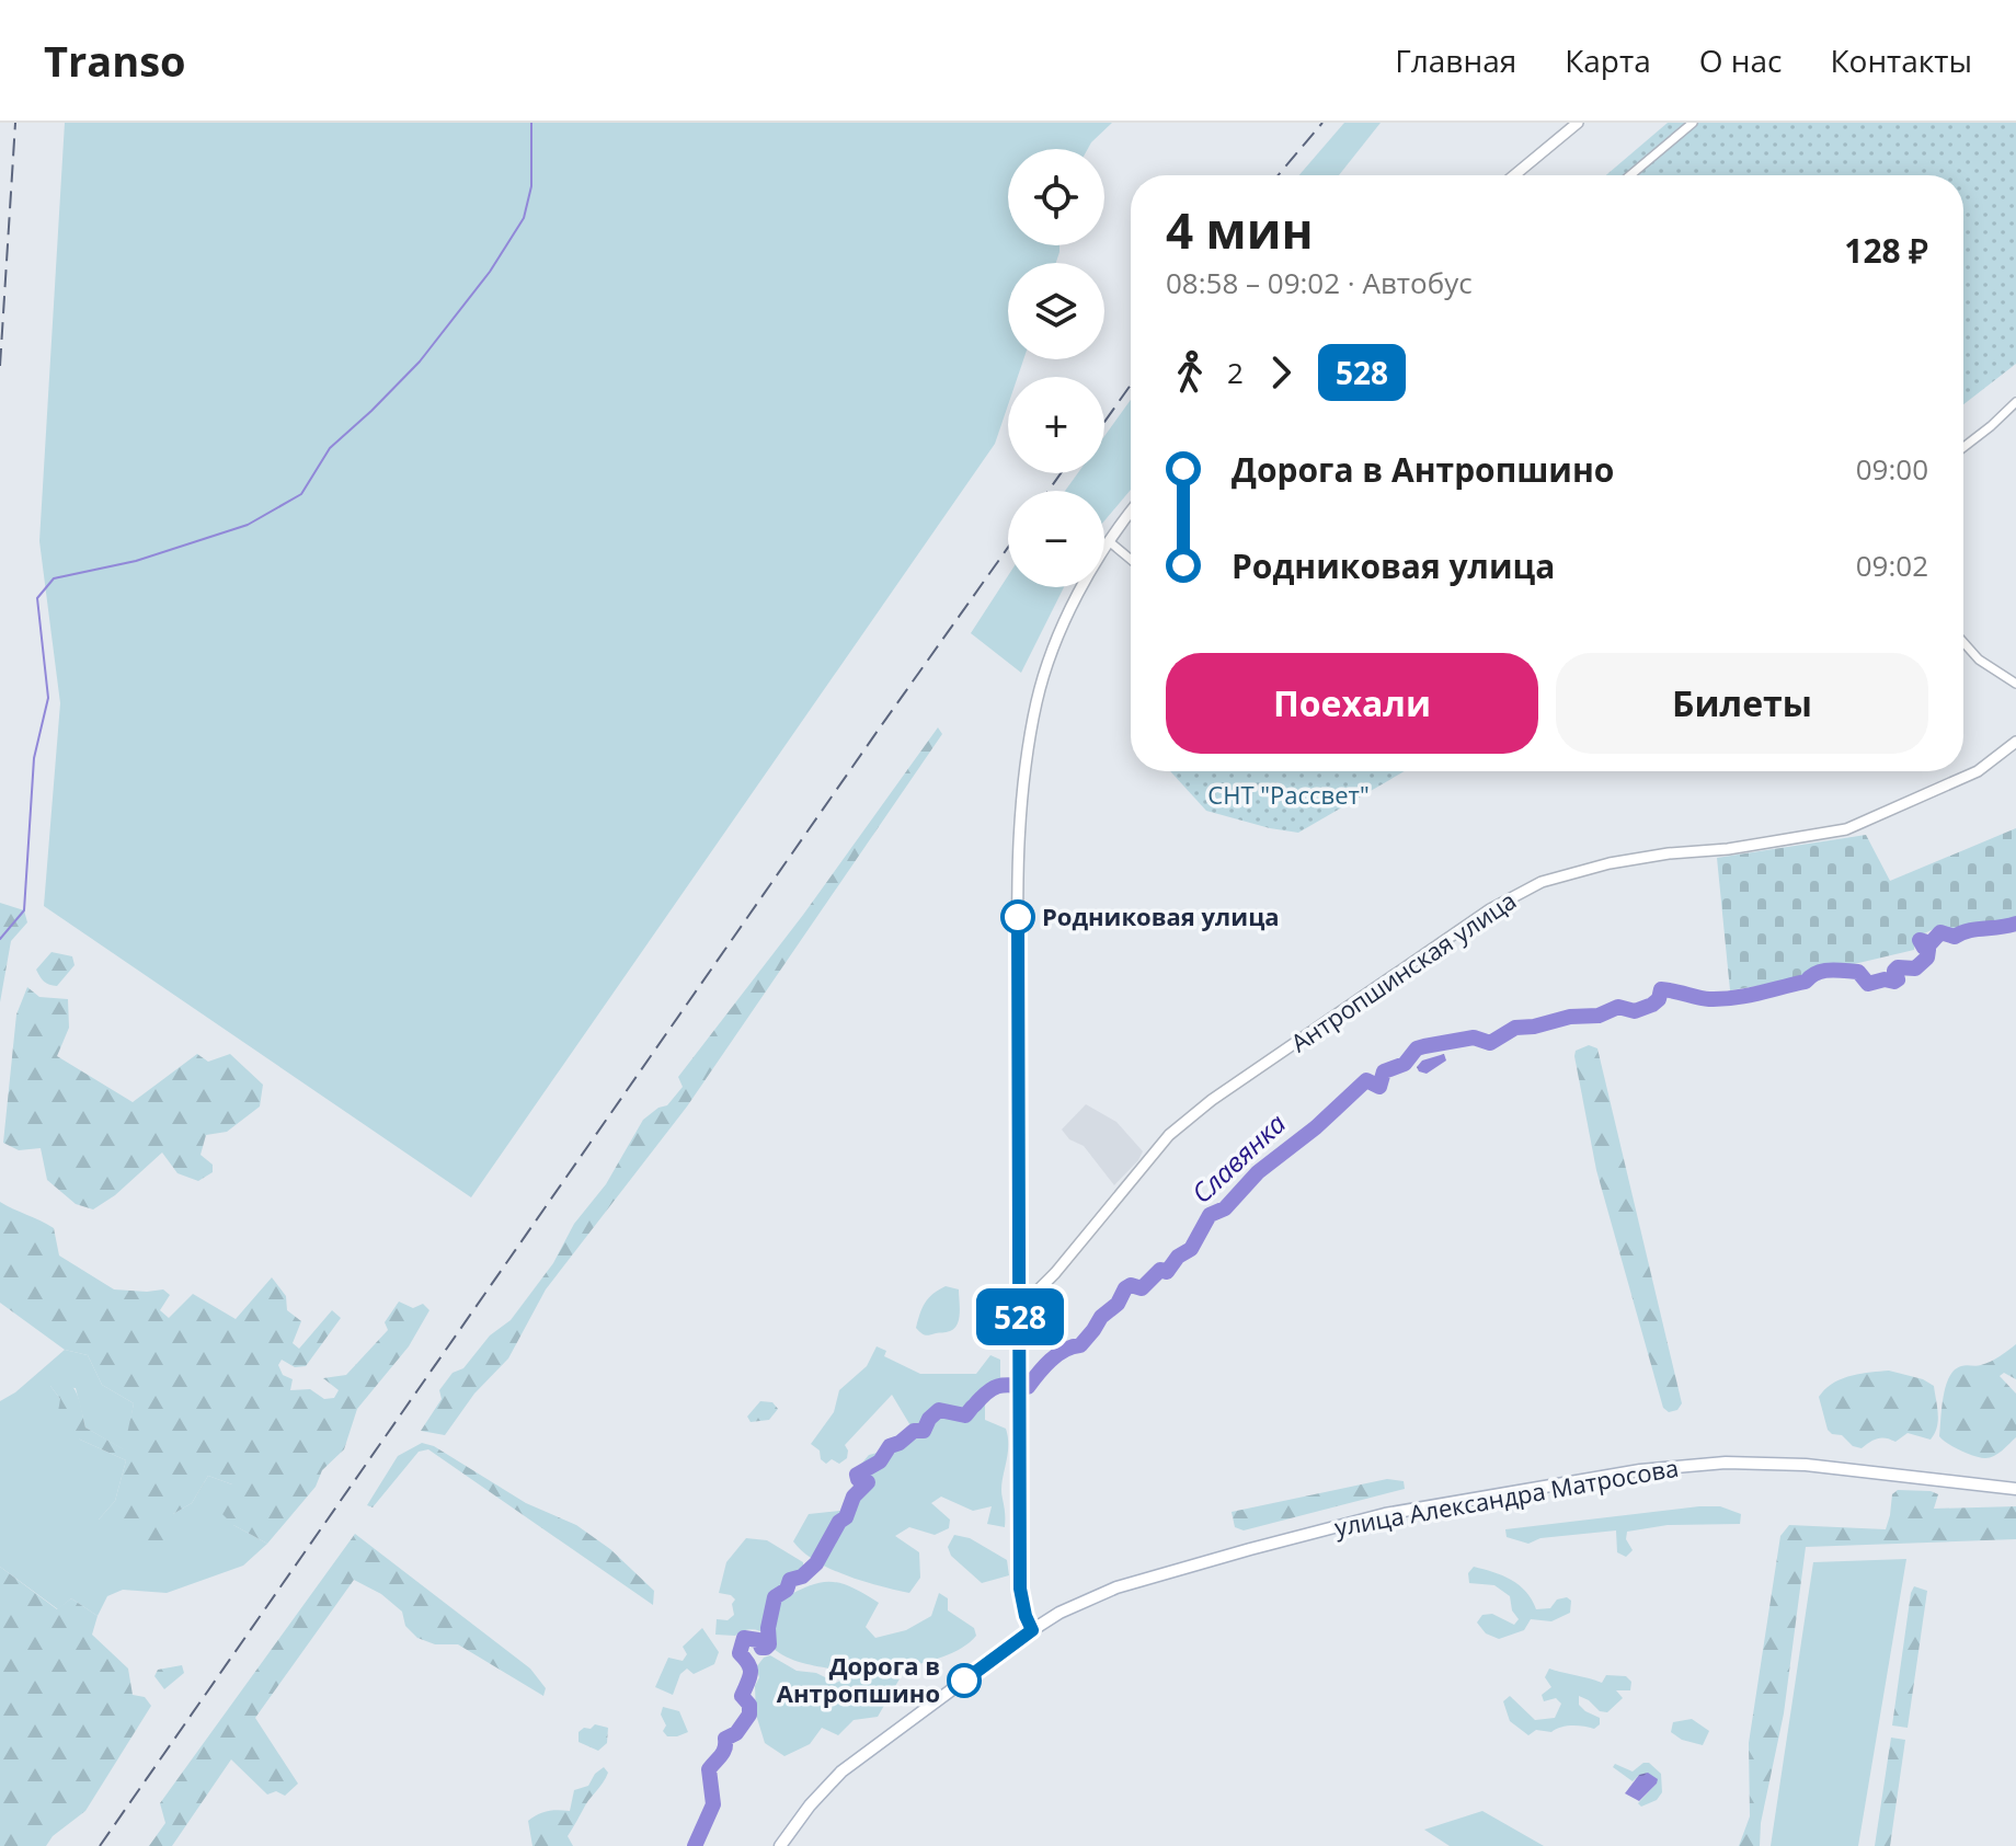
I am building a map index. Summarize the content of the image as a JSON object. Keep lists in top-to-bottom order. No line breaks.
{"streets":{"main road":["улица Александра Матросова"],"street":["Антропшинская улица"]},"water":["Славянка"],"parks":["СНТ \"Рассвет\""],"places":["Родниковая улица","Дорога в Антропшино"],"lines":["bus line 528"],"page":{"header":"Transo","nav":["Главная","Карта","О нас","Контакты"],"on_map":"528","map_buttons":["+","−"],"heading":["4 мин","08:58 – 09:02 · Автобус","128 ₽"],"legs":["2","528"],"list":[{"name":"Дорога в Антропшино","value":"09:00"},{"name":"Родниковая улица","value":"09:02"}],"buttons":["Поехали","Билеты"]}}
